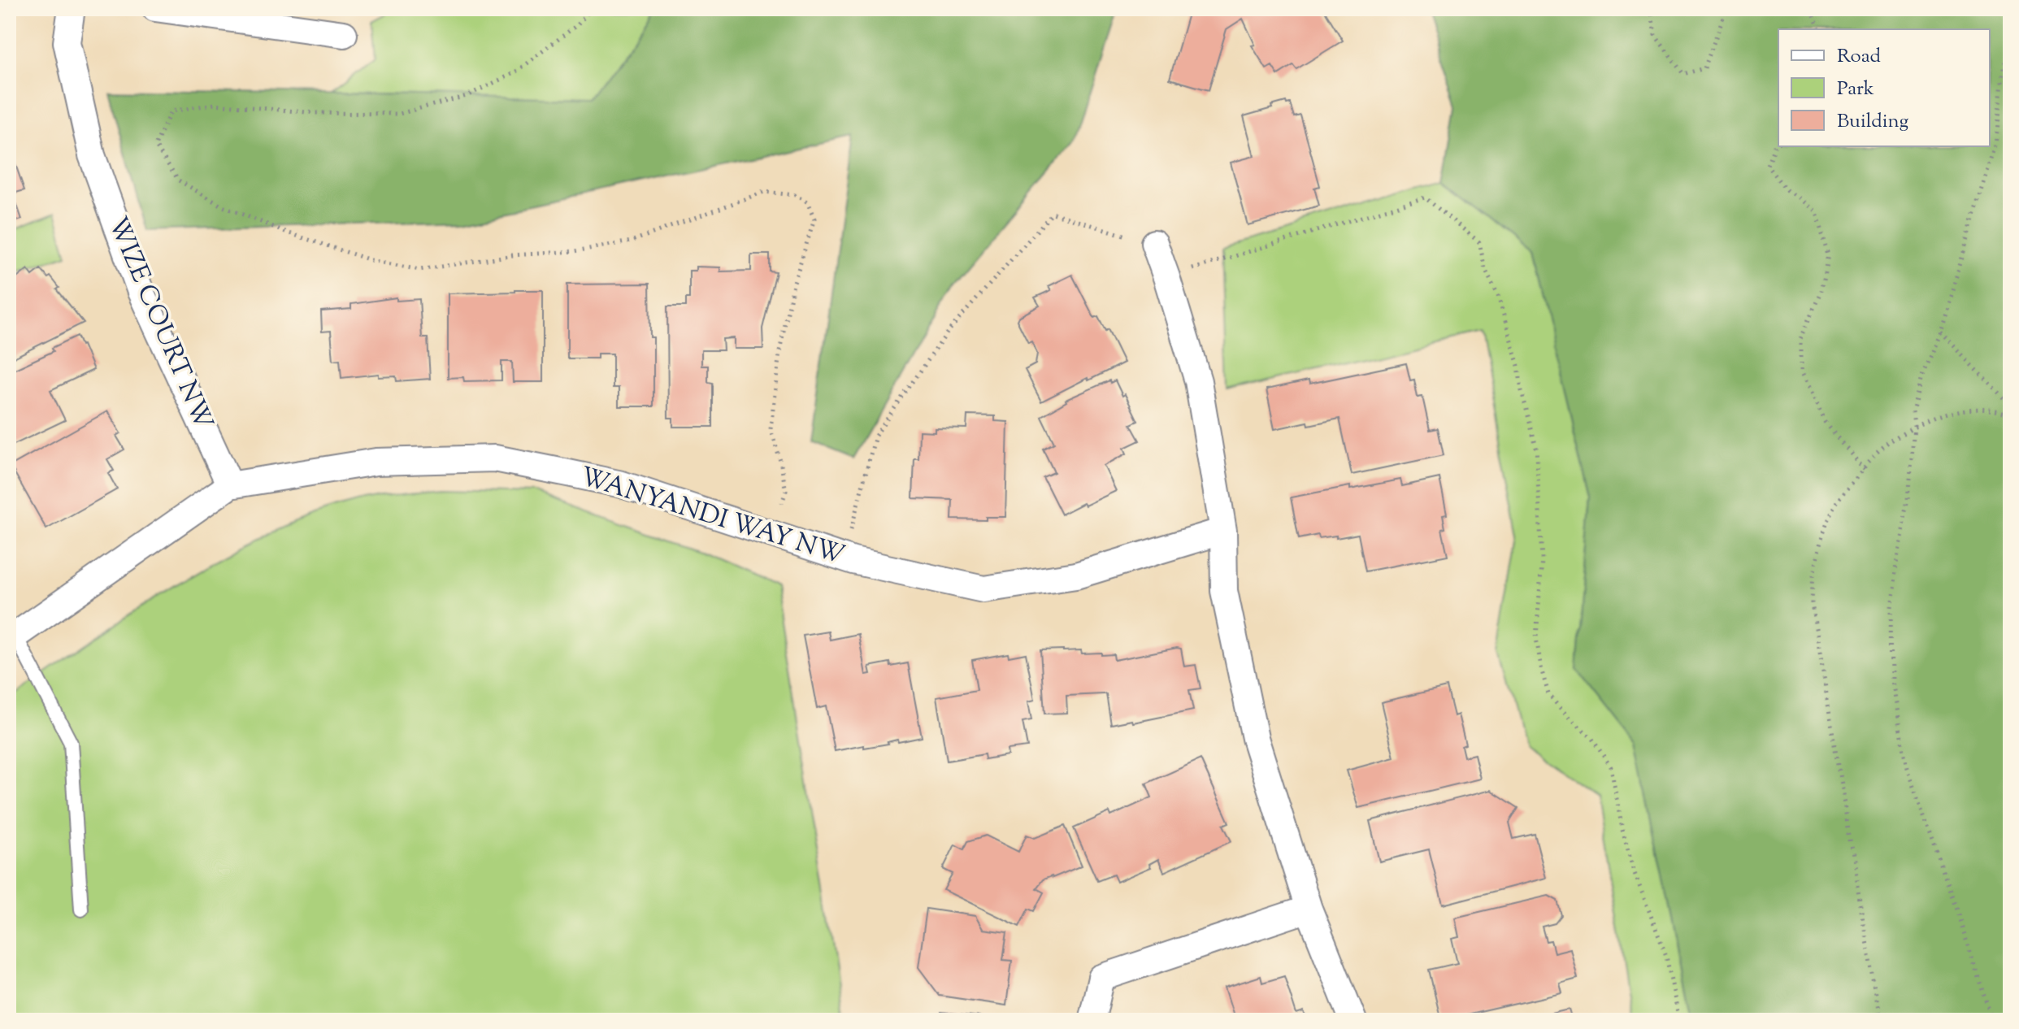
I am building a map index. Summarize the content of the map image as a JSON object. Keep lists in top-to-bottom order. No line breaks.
{"streets":{"street":["WIZE COURT NW","WANYANDI WAY NW"]},"crossings":[["WIZE COURT NW","WANYANDI WAY NW"]],"legend":["Road","Park","Building"]}
